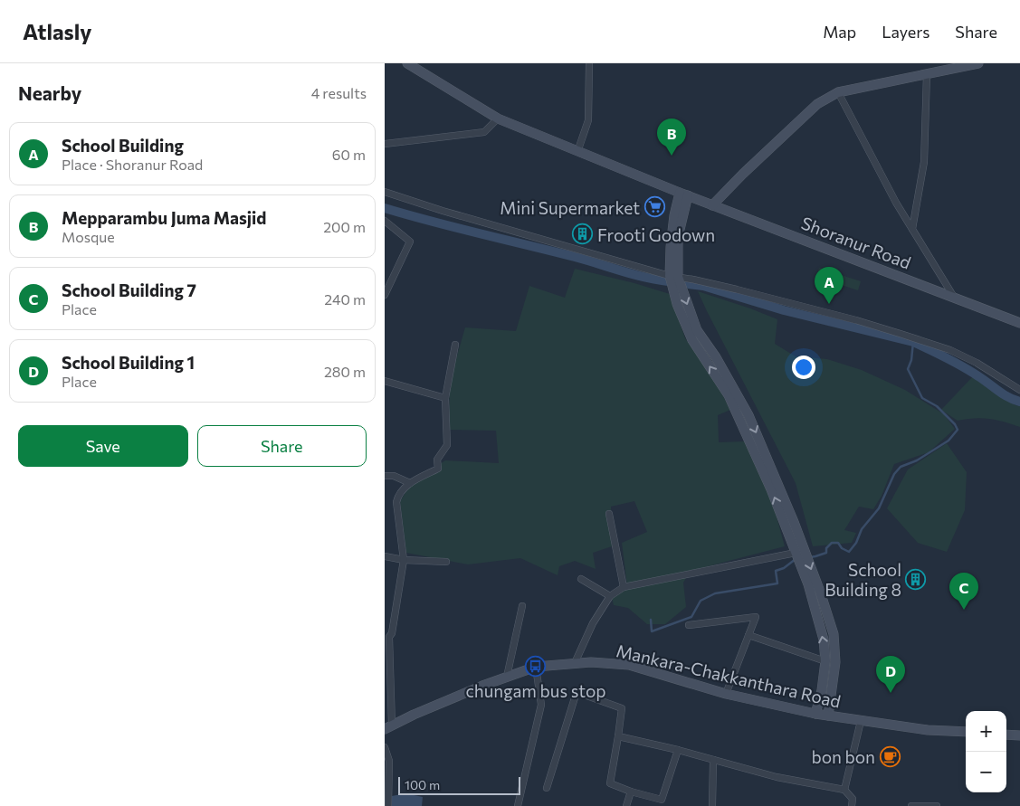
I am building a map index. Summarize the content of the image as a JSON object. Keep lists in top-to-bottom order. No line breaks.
{"streets":{"main road":["Shoranur Road","Mankara-Chakkanthara Road"]},"places":{"supermarket":["Mini Supermarket"],"building":["Frooti Godown","School Building 8"],"bus stop":["chungam bus stop"],"cafe":["bon bon"]},"scale_bar":"100 m","page":{"header":"Atlasly","nav":["Map","Layers","Share"],"heading":["Nearby","4 results"],"pins":["B","A","C","D"],"list":[{"mark":"A","name":"School Building","note":"Place · Shoranur Road","value":"60 m"},{"mark":"B","name":"Mepparambu Juma Masjid","note":"Mosque","value":"200 m"},{"mark":"C","name":"School Building 7","note":"Place","value":"240 m"},{"mark":"D","name":"School Building 1","note":"Place","value":"280 m"}],"buttons":["Save","Share"],"map_buttons":["+","−"],"scale":"100 m"}}
